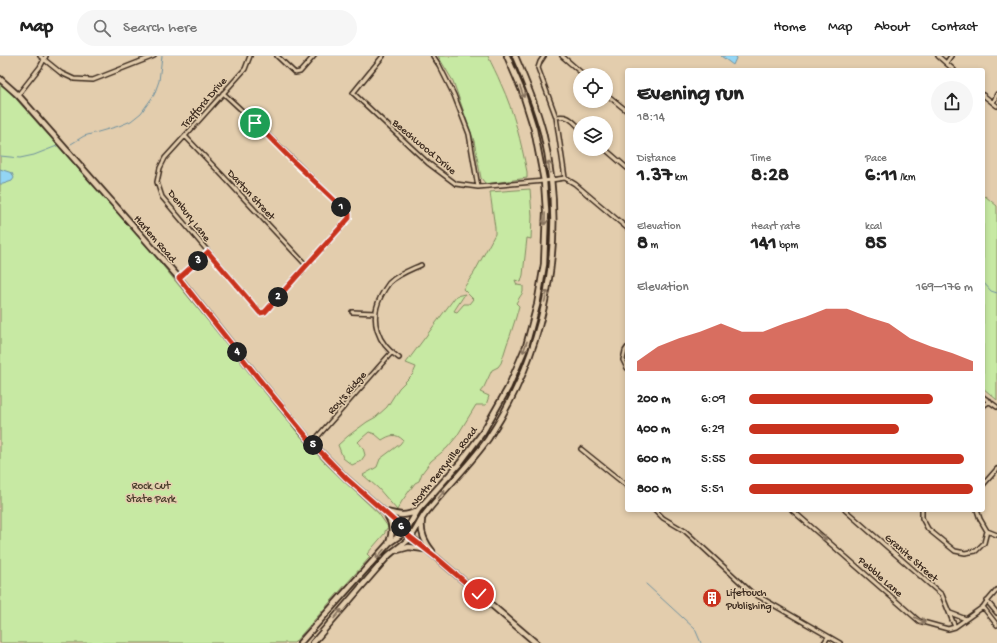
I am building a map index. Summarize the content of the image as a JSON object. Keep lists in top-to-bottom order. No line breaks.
{"streets":{"main road":["Harlem Road","North Perryville Road"],"street":["Trafford Drive","Beechwood Drive","Darton Street","Denbury Lane","Roy's Ridge","Granite Street","Pebble Lane"]},"crossings":[["Trafford Drive","Darton Street"],["Trafford Drive","Denbury Lane"],["Beechwood Drive","North Perryville Road"],["Darton Street","Denbury Lane"],["Harlem Road","Roy's Ridge"],["Harlem Road","North Perryville Road"],["Granite Street","Pebble Lane"]],"one_way":["Pebble Lane"],"parks":["Rock Cut State Park"],"places":{"building":["Lifetouch Publishing"]},"page":{"header":"Map","search":"Search here","nav":["Home","Map","About","Contact"],"heading":["Evening run","18:14"],"stats":[["Distance","1.37 km"],["Time","8:28"],["Pace","6:11 /km"],["Elevation","8 m"],["Heart rate","141 bpm"],["kcal","85"]],"pins":["1","3","2","4","5","6"],"chart":["Elevation","169–176 m"],"list":[{"name":"200 m","note":"6:09"},{"name":"400 m","note":"6:29"},{"name":"600 m","note":"5:55"},{"name":"800 m","note":"5:51"}]}}
